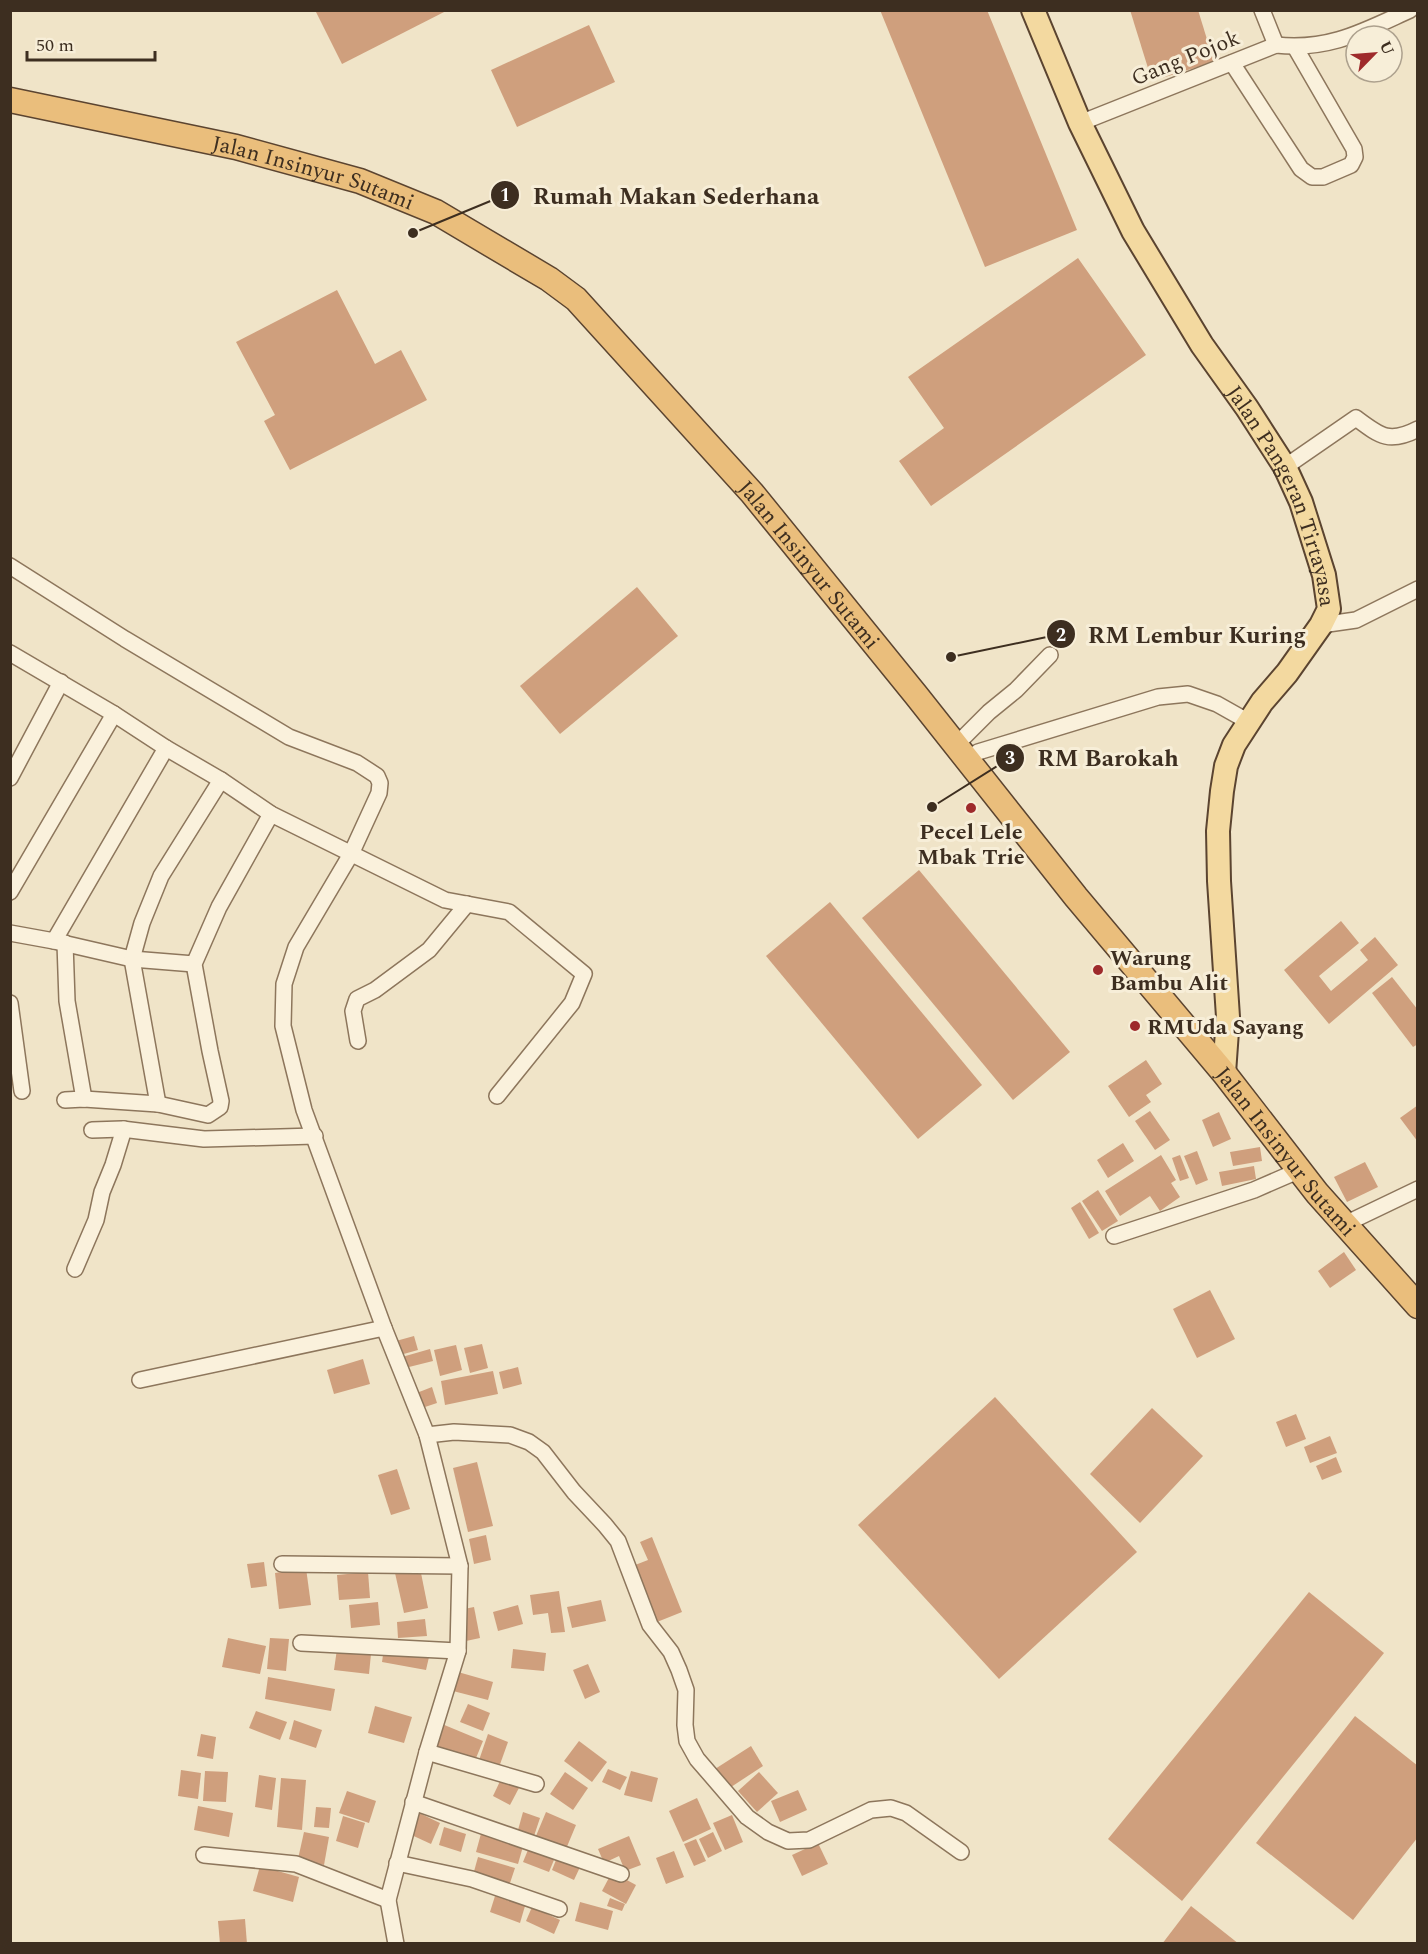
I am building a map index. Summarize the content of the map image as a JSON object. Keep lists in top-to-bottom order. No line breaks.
{"streets":{"highway":["Jalan Insinyur Sutami"],"main road":["Jalan Pangeran Tirtayasa"],"street":["Gang Pojok"]},"crossings":[["Gang Pojok","Jalan Pangeran Tirtayasa"],["Jalan Insinyur Sutami","Jalan Pangeran Tirtayasa"]],"places":["Rumah Makan Sederhana","RM Lembur Kuring","RM Barokah","Pecel Lele Mbak Trie","Warung Bambu Alit","RMUda Sayang"],"scale_bar":"50 m","north":"top right"}
